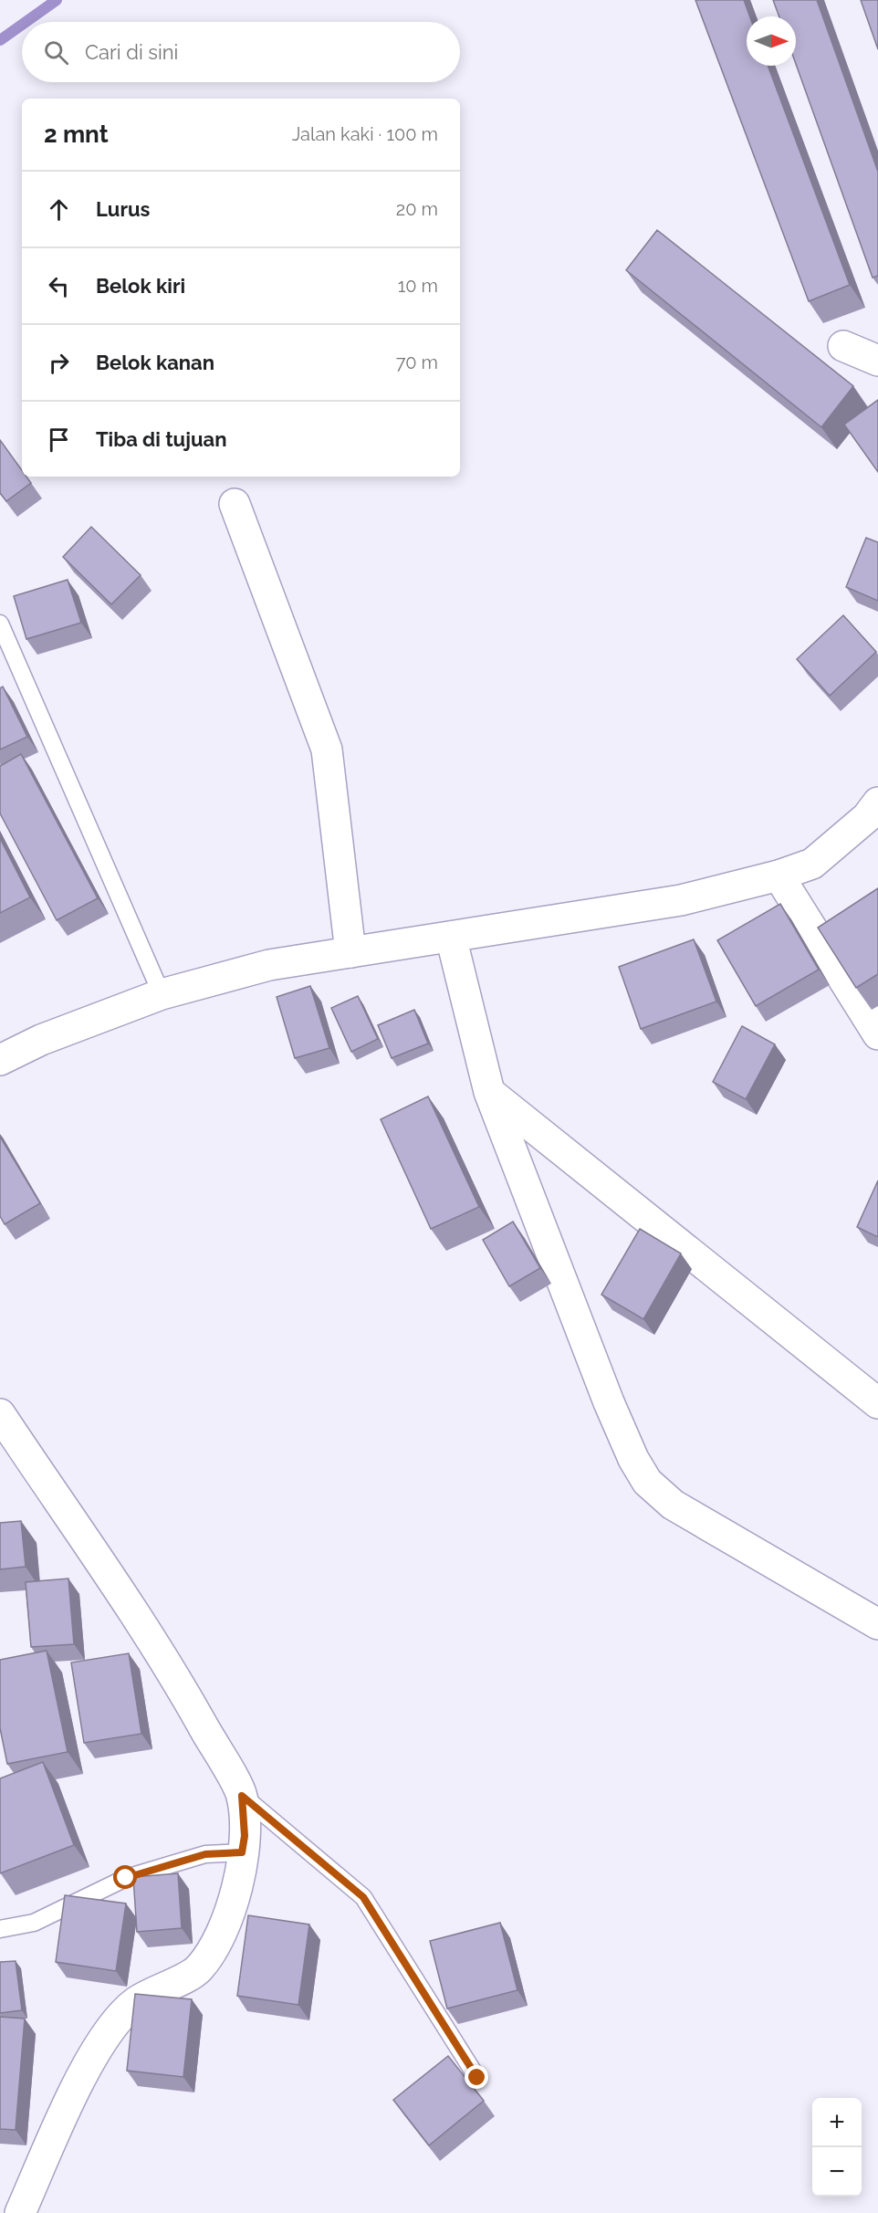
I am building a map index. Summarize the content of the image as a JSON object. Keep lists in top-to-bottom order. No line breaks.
{"north":"right","page":{"search":"Cari di sini","heading":["2 mnt","Jalan kaki · 100 m"],"list":[["Lurus","20 m"],["Belok kiri","10 m"],["Belok kanan","70 m"],"Tiba di tujuan"],"map_buttons":["+","−"]}}
